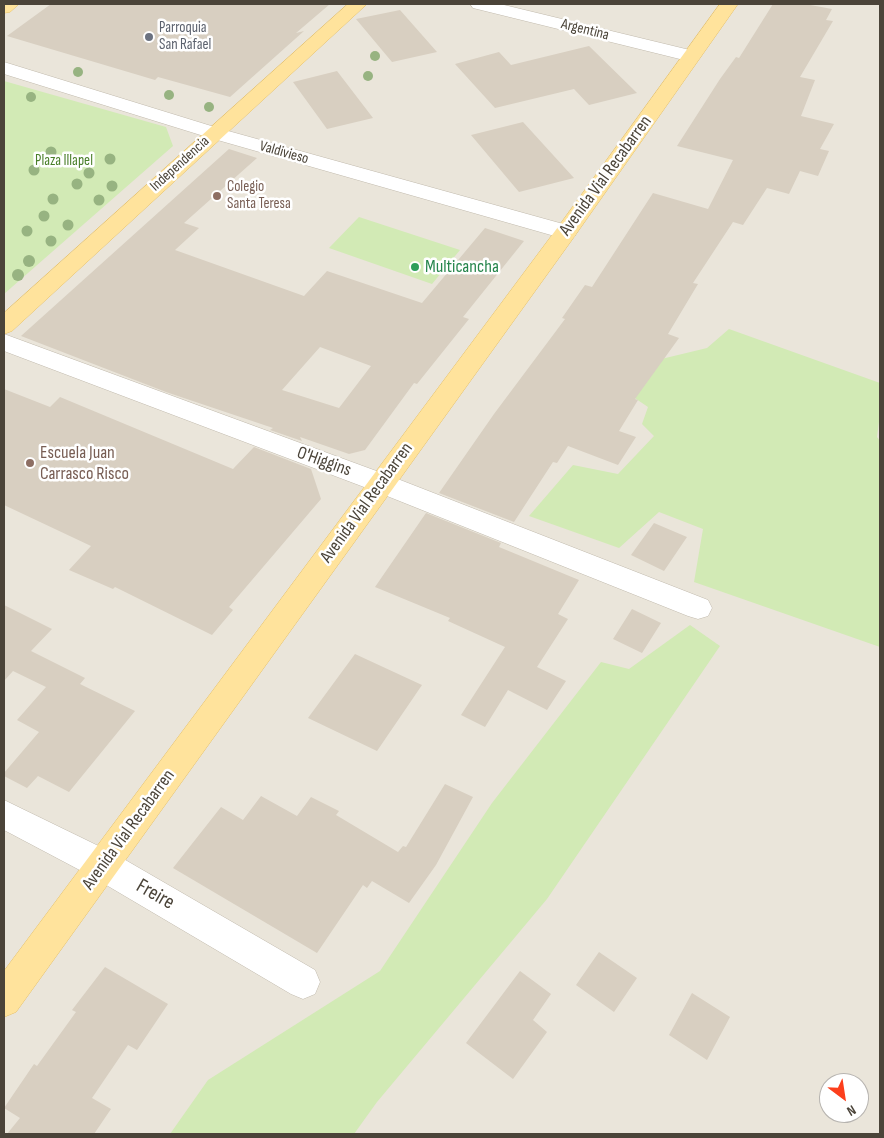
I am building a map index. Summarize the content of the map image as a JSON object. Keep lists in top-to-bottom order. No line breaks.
{"streets":{"main road":["Independencia","Avenida Vial Recabarren"],"street":["Argentina","Valdivieso","O'Higgins","Freire"]},"crossings":[["Argentina","Avenida Vial Recabarren"],["Valdivieso","Independencia"],["Valdivieso","Avenida Vial Recabarren"],["Avenida Vial Recabarren","O'Higgins"],["Avenida Vial Recabarren","Freire"]],"parks":["Plaza Illapel"],"places":["Parroquia San Rafael","Colegio Santa Teresa","Multicancha","Escuela Juan Carrasco Risco"],"north":"bottom right"}
